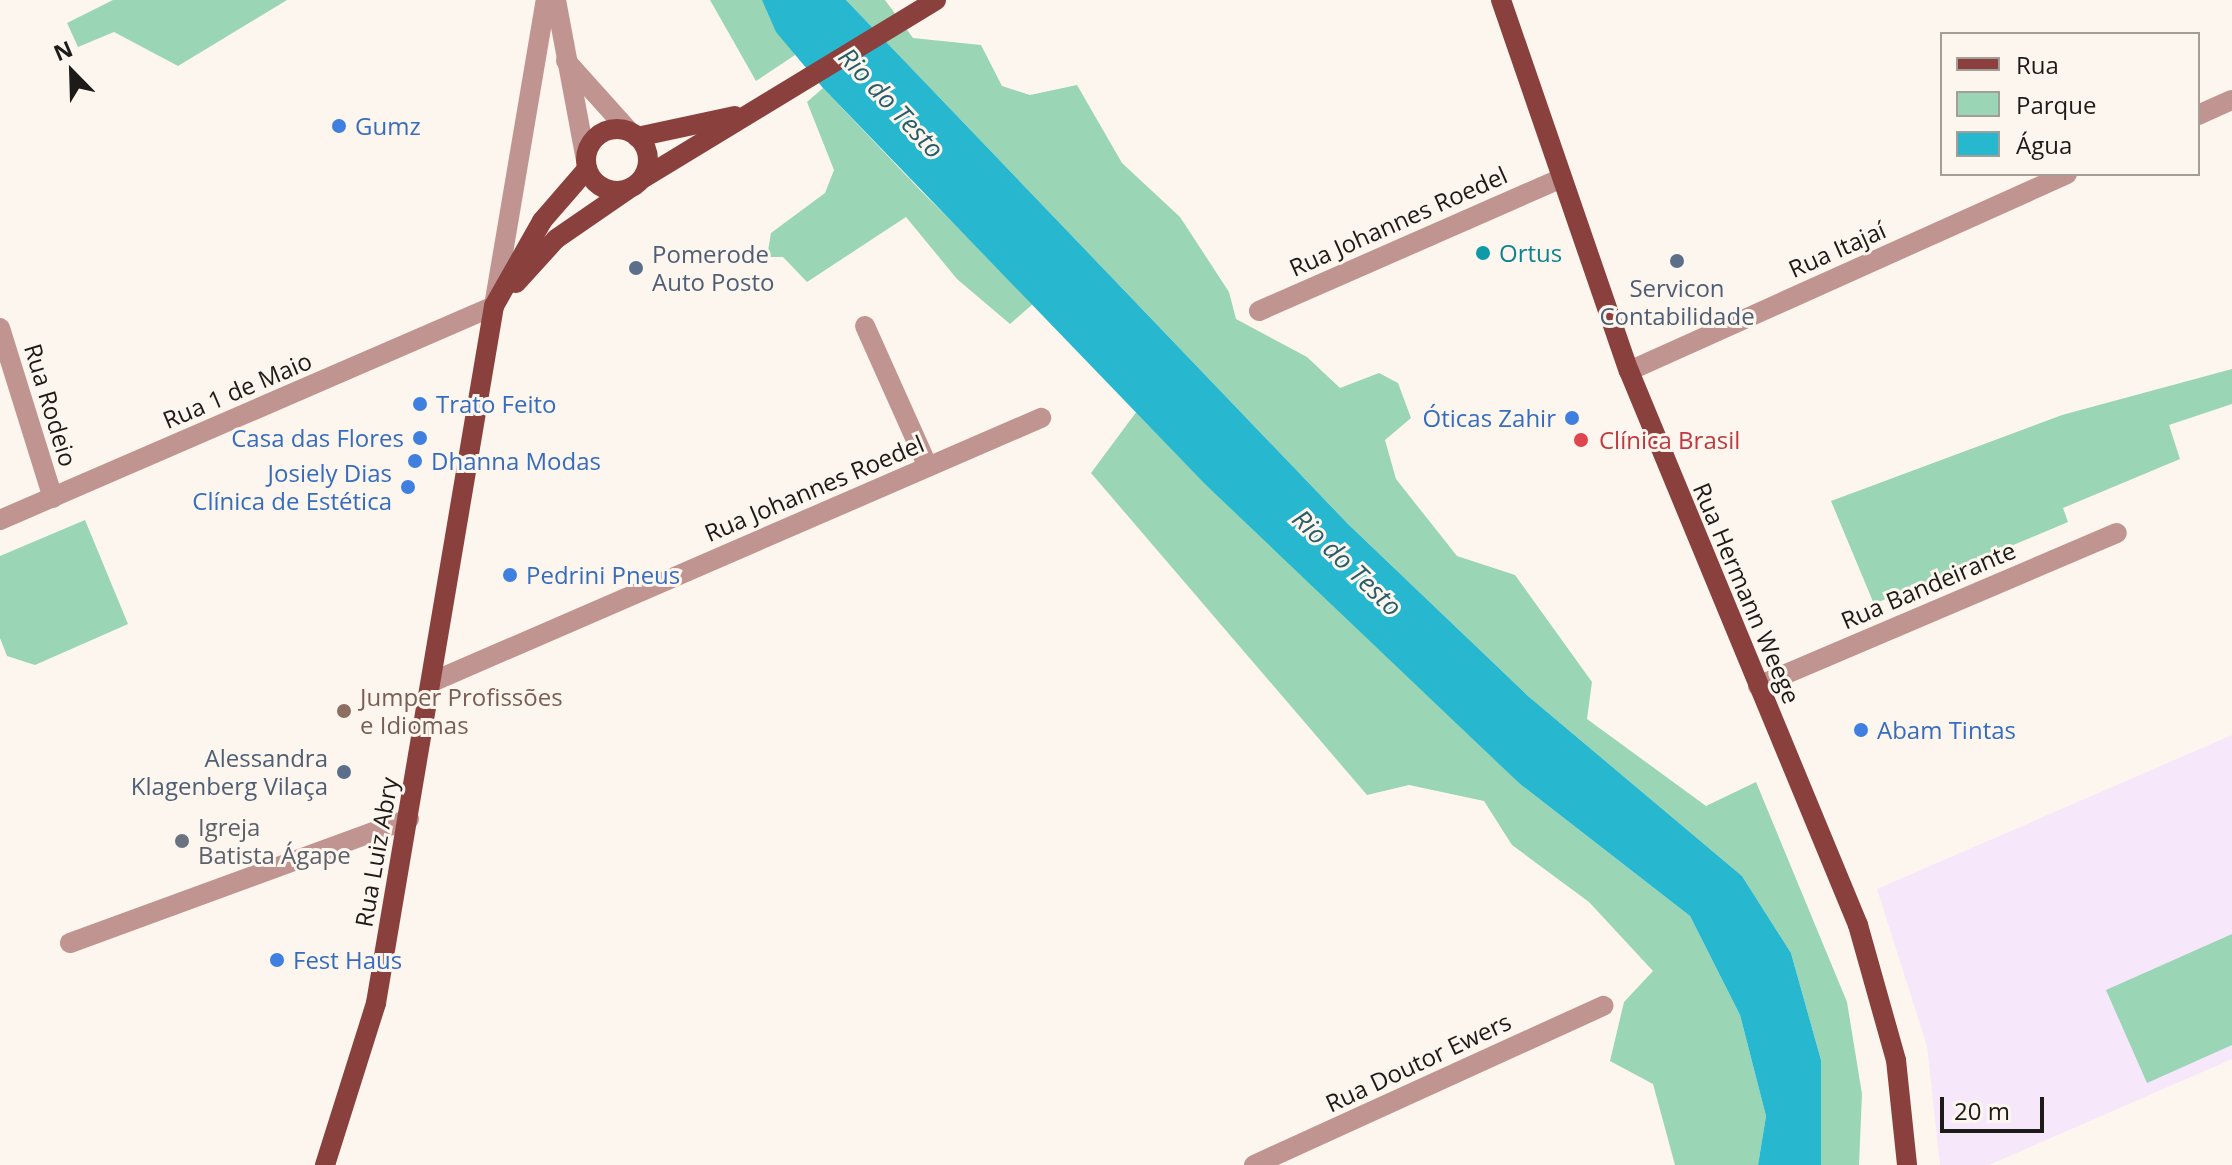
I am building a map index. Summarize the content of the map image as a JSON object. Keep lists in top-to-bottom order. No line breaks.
{"streets":{"main road":["Rua Hermann Weege","Rua Luiz Abry"],"street":["Rua Johannes Roedel","Rua Itajaí","Rua 1 de Maio","Rua Rodeio","Rua Bandeirante","Rua Doutor Ewers"]},"crossings":[["Rua Johannes Roedel","Rua Hermann Weege"],["Rua Johannes Roedel","Rua Luiz Abry"],["Rua Itajaí","Rua Hermann Weege"],["Rua 1 de Maio","Rua Rodeio"],["Rua 1 de Maio","Rua Luiz Abry"],["Rua Bandeirante","Rua Hermann Weege"]],"water":["Rio do Testo"],"places":["Gumz","Ortus","Servicon Contabilidade","Pomerode Auto Posto","Trato Feito","Óticas Zahir","Casa das Flores","Clínica Brasil","Dhanna Modas","Josiely Dias Clínica de Estética","Pedrini Pneus","Jumper Profissões e Idiomas","Abam Tintas","Alessandra Klagenberg Vilaça","Igreja Batista Ágape","Fest Haus"],"legend":["Rua","Parque","Água"],"scale_bar":"20 m","north":"top left"}
